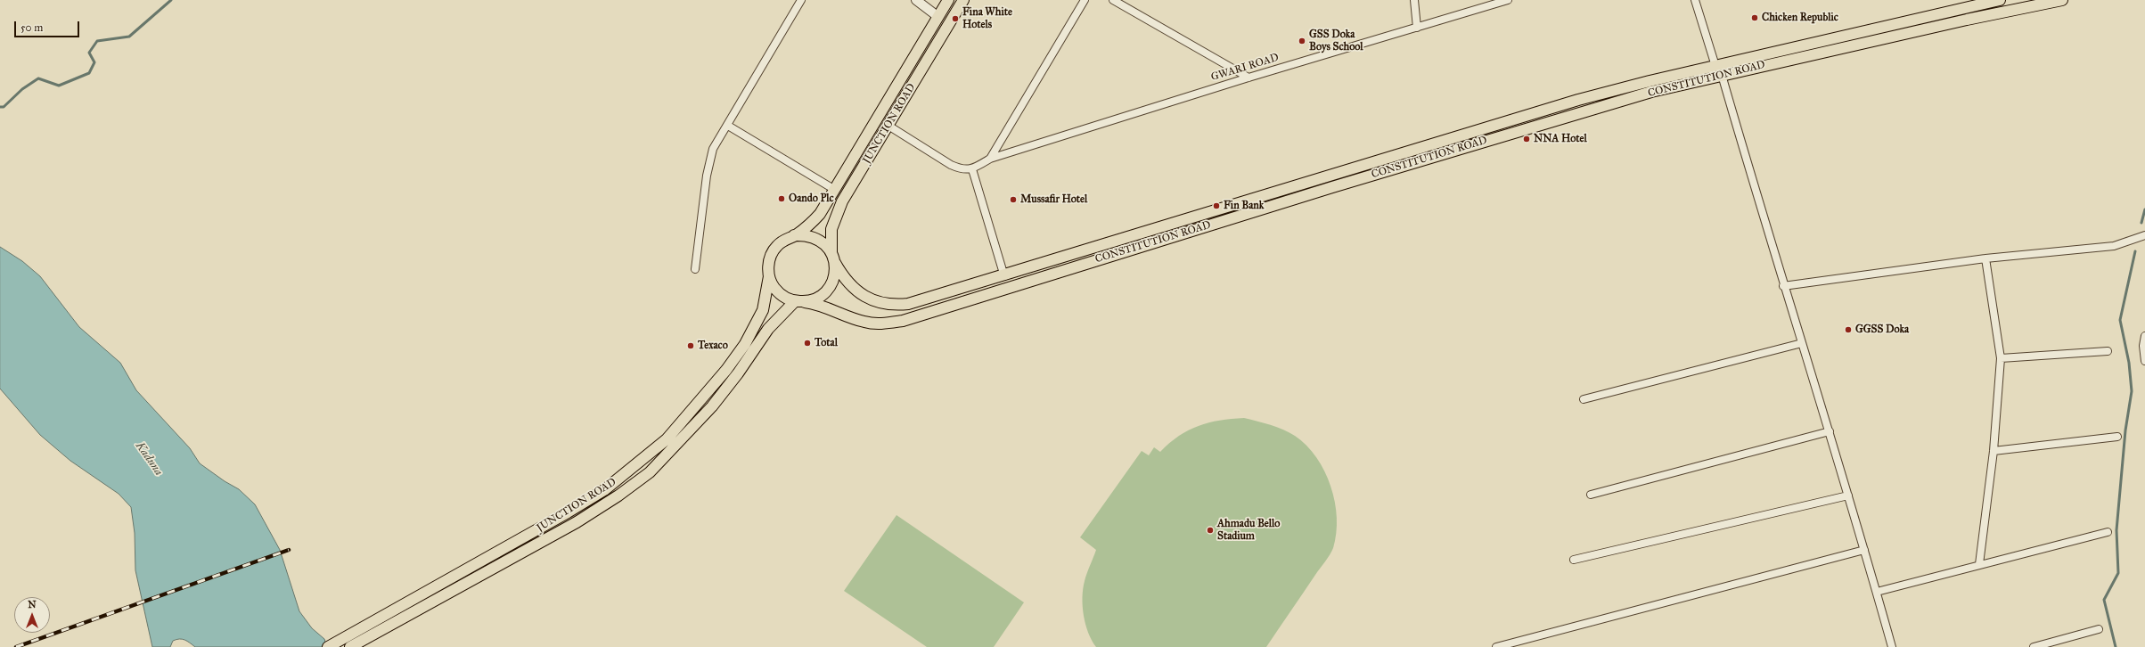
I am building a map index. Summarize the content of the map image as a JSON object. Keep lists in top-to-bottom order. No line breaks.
{"streets":{"main road":["CONSTITUTION ROAD","JUNCTION ROAD"],"street":["GWARI ROAD"]},"crossings":[["CONSTITUTION ROAD","JUNCTION ROAD"]],"water":["Kaduna"],"places":["Chicken Republic","Fina White Hotels","GSS Doka Boys School","NNA Hotel","Oando Plc","Mussafir Hotel","Fin Bank","GGSS Doka","Total","Texaco","Ahmadu Bello Stadium"],"scale_bar":"50 m","north":"top"}
